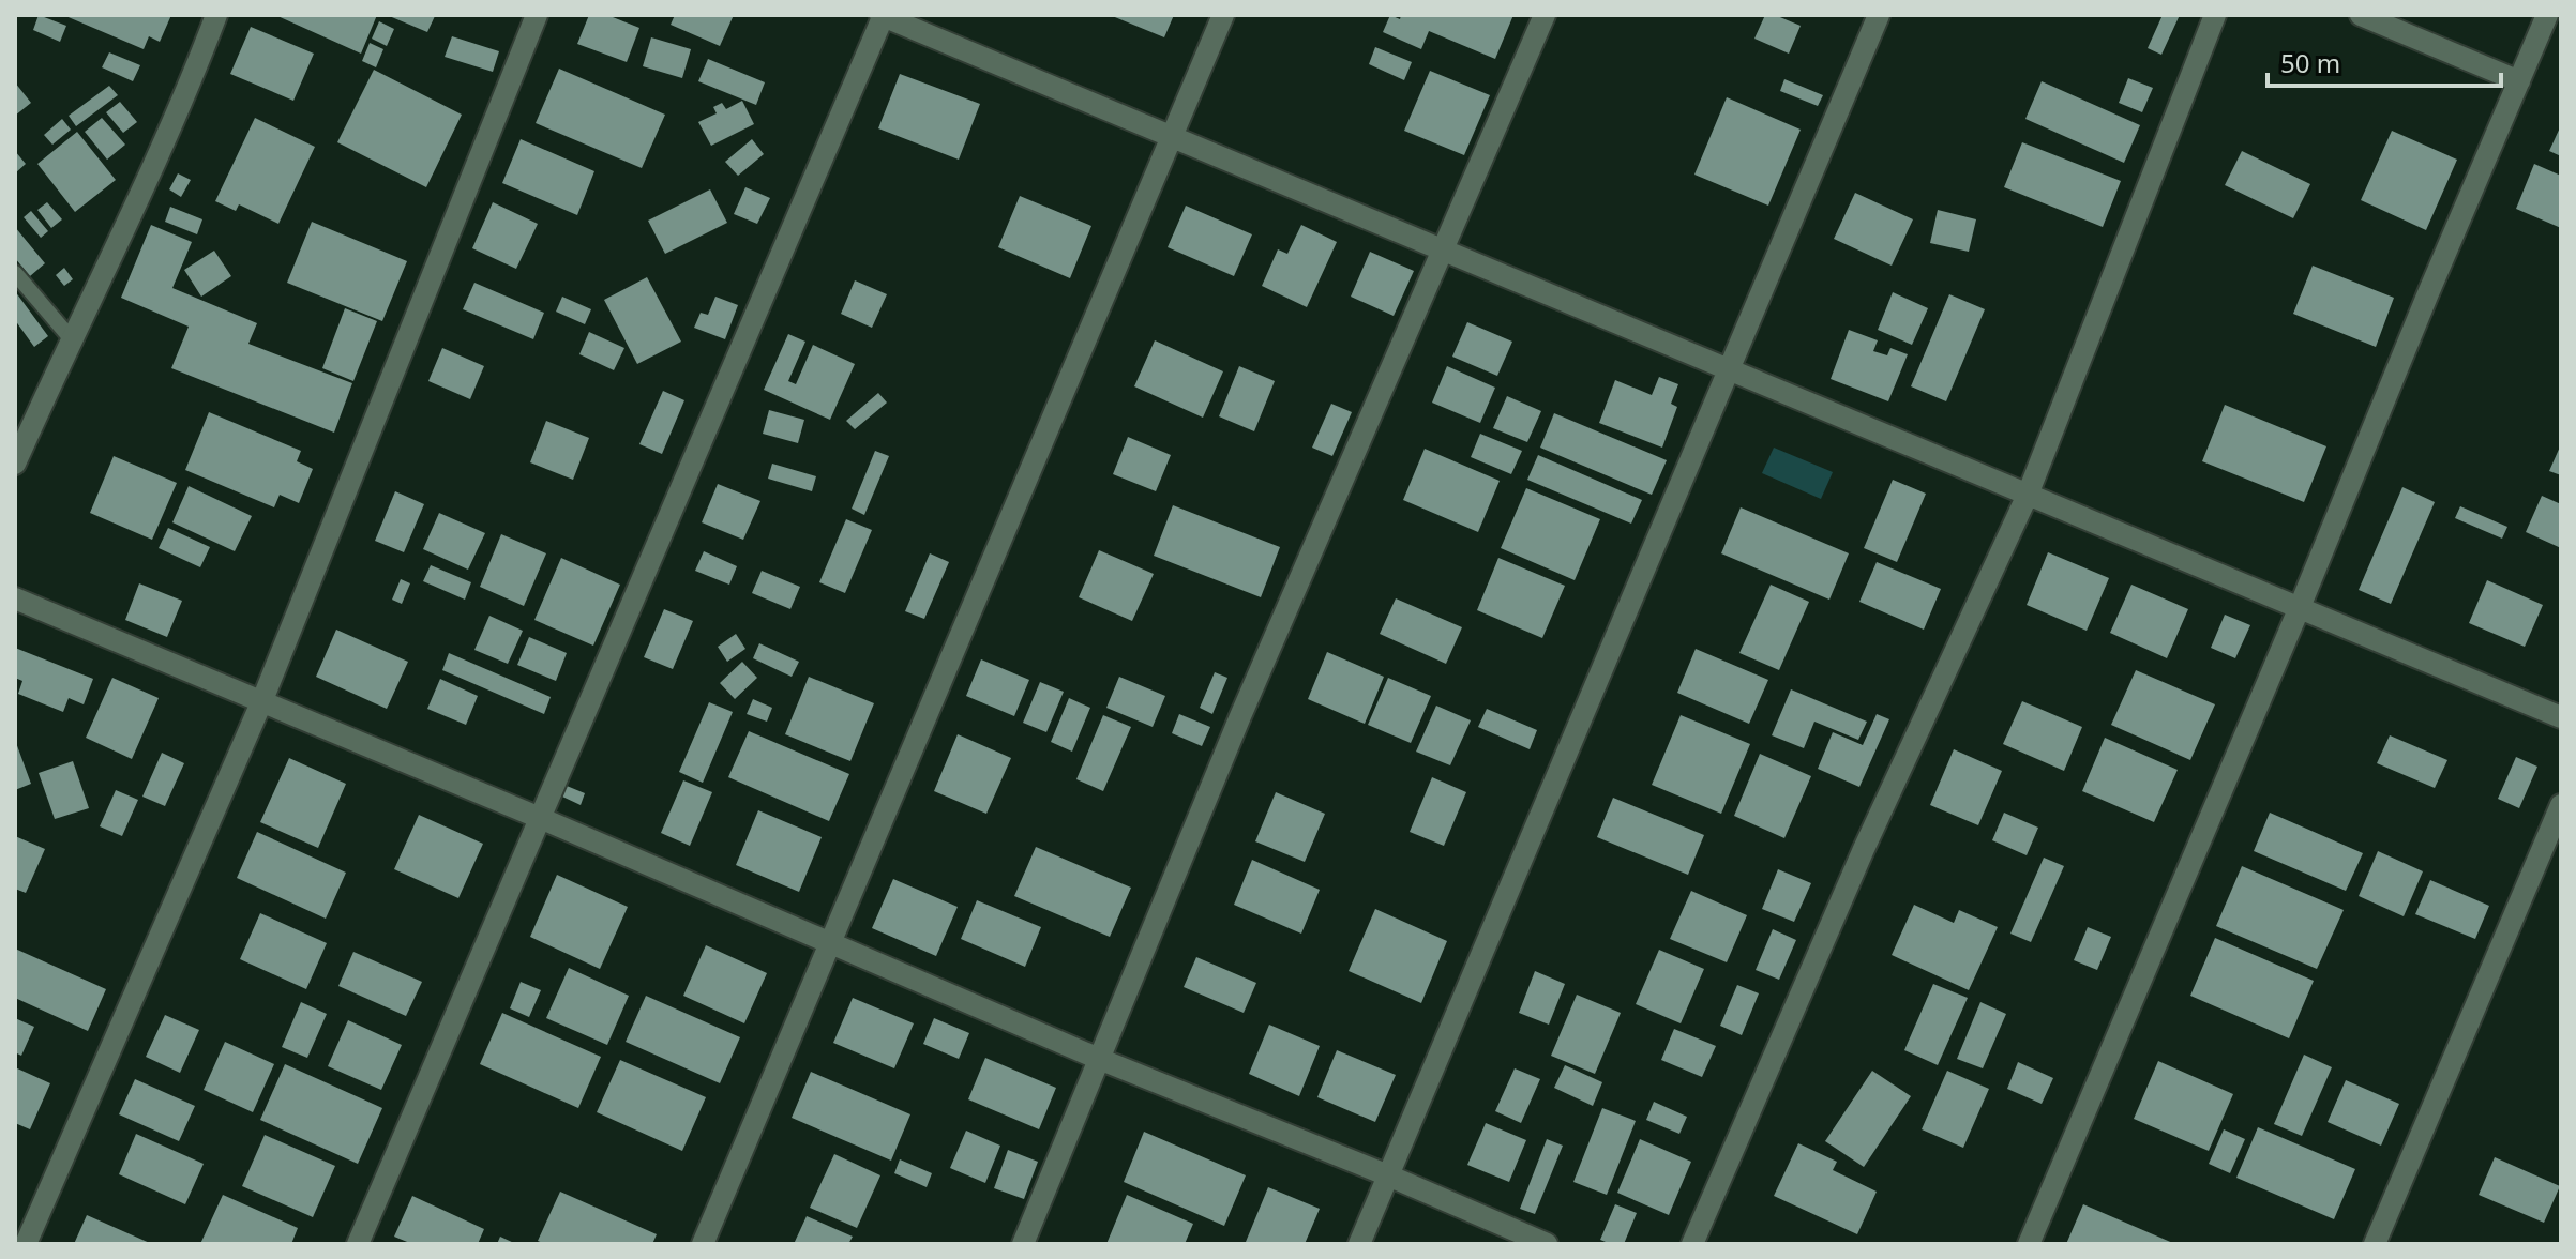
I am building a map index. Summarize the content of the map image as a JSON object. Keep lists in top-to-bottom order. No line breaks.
{"scale_bar":"50 m"}
